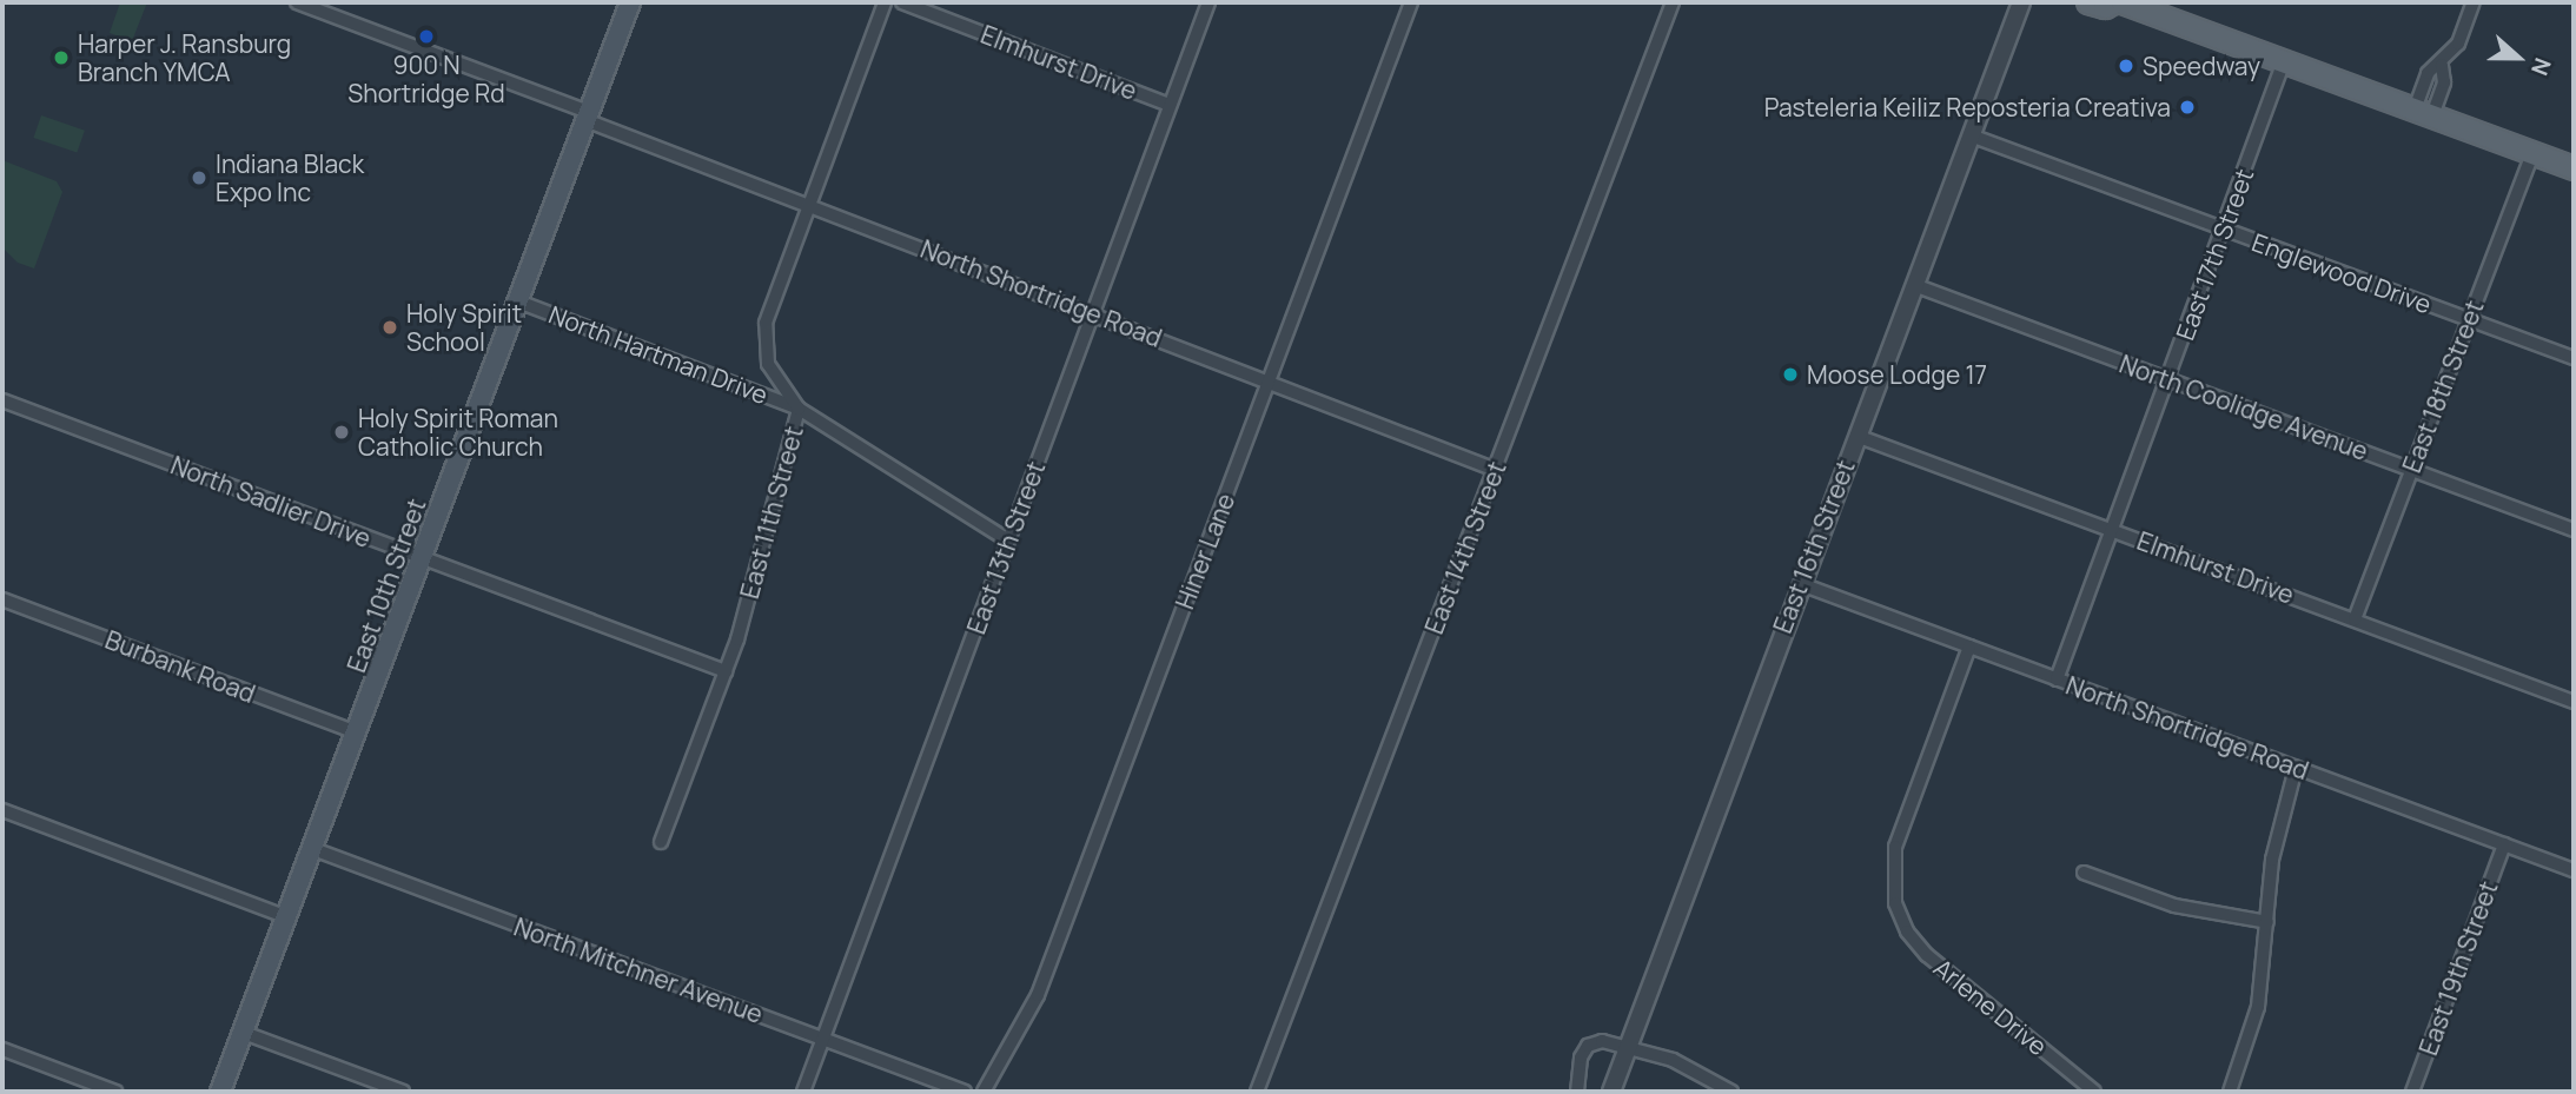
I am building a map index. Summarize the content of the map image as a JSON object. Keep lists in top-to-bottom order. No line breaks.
{"streets":{"main road":["East 10th Street"],"street":["Elmhurst Drive","East 17th Street","Englewood Drive","North Shortridge Road","North Hartman Drive","East 18th Street","North Coolidge Avenue","North Sadlier Drive","East 11th Street","East 16th Street","East 13th Street","East 14th Street","Hiner Lane","Burbank Road","East 19th Street","North Mitchner Avenue","Arlene Drive"]},"crossings":[["Elmhurst Drive","East 17th Street"],["Elmhurst Drive","East 18th Street"],["Elmhurst Drive","East 16th Street"],["Elmhurst Drive","East 13th Street"],["East 17th Street","Englewood Drive"],["East 17th Street","North Shortridge Road"],["East 17th Street","North Coolidge Avenue"],["Englewood Drive","East 18th Street"],["Englewood Drive","East 16th Street"],["North Shortridge Road","East 11th Street"],["North Shortridge Road","East 16th Street"],["North Shortridge Road","East 13th Street"],["North Shortridge Road","East 14th Street"],["North Shortridge Road","Hiner Lane"],["North Shortridge Road","East 10th Street"],["North Shortridge Road","East 19th Street"],["North Shortridge Road","Arlene Drive"],["North Hartman Drive","East 11th Street"],["North Hartman Drive","East 13th Street"],["North Hartman Drive","East 10th Street"],["East 18th Street","North Coolidge Avenue"],["North Coolidge Avenue","East 16th Street"],["North Sadlier Drive","East 11th Street"],["North Sadlier Drive","East 10th Street"],["East 13th Street","North Mitchner Avenue"],["East 10th Street","Burbank Road"],["East 10th Street","North Mitchner Avenue"]],"places":["900 N Shortridge Rd","Harper J. Ransburg Branch YMCA","Speedway","Pasteleria Keiliz Reposteria Creativa","Indiana Black Expo Inc","Holy Spirit School","Moose Lodge 17","Holy Spirit Roman Catholic Church"],"north":"right"}
